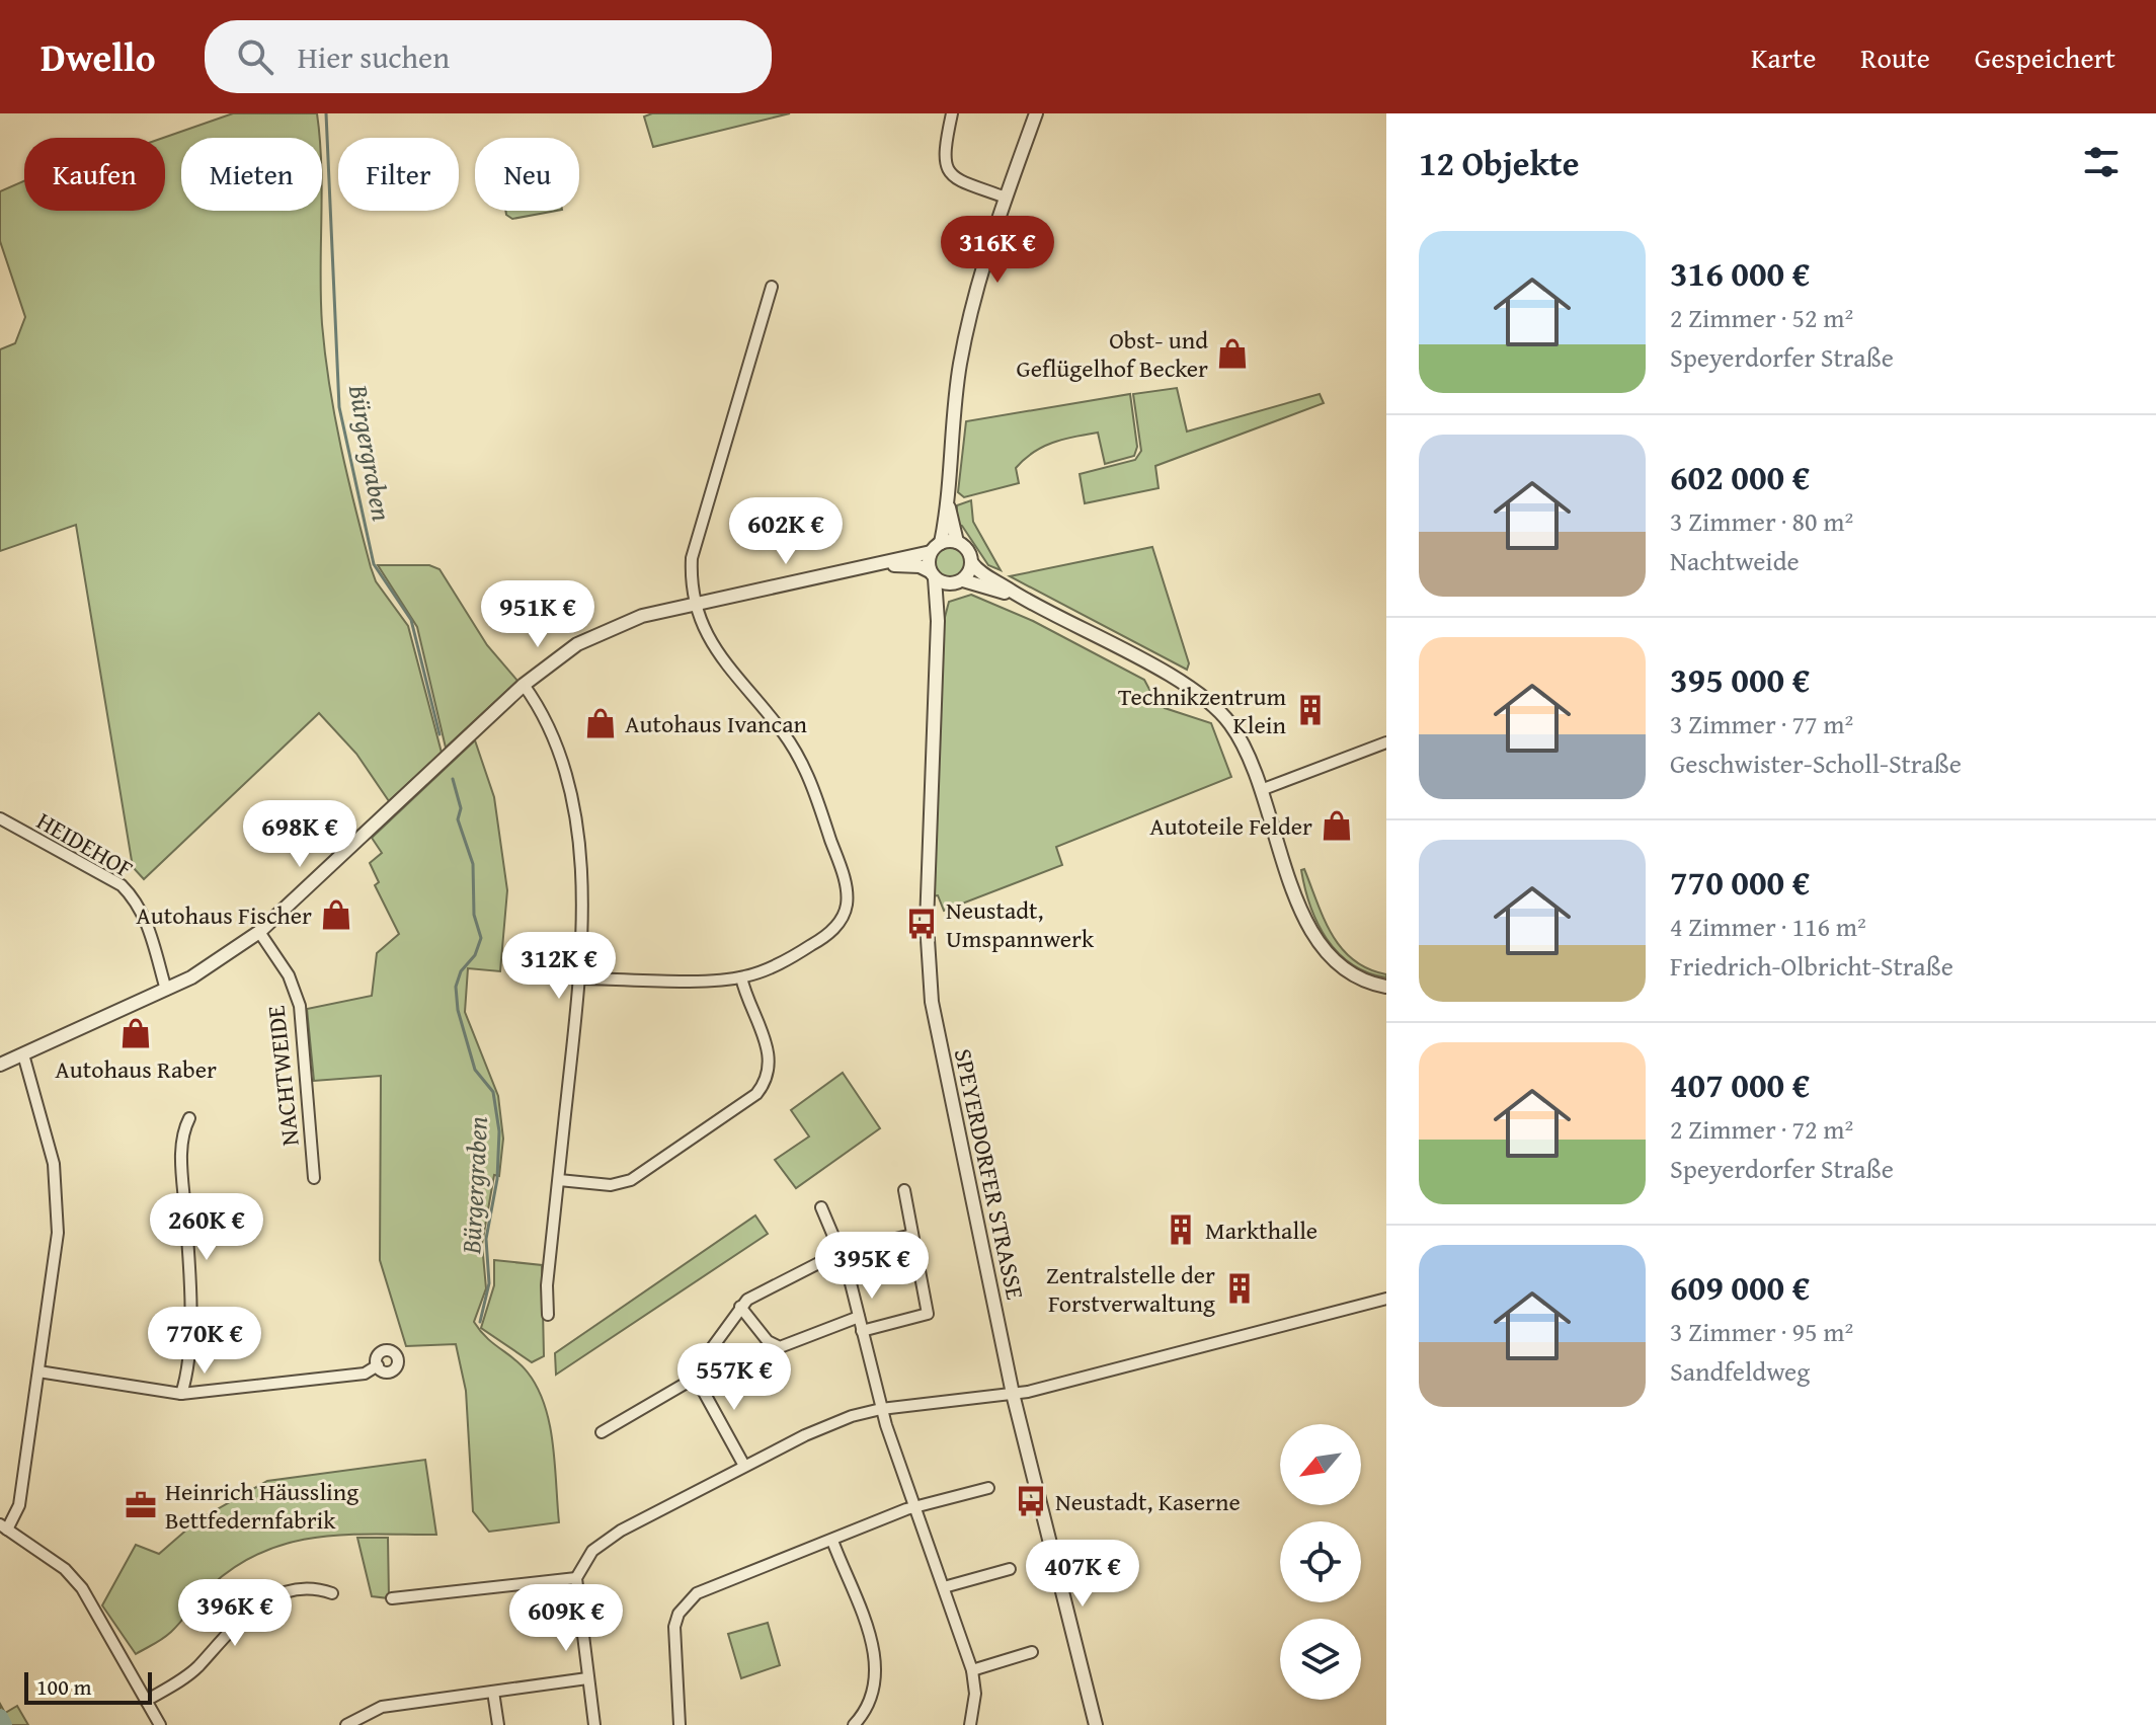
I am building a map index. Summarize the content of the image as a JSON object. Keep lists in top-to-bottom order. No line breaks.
{"streets":{"street":["HEIDEHOF","NACHTWEIDE","SPEYERDORFER STRASSE"]},"water":["Bürgergraben"],"places":{"shop":["Obst- und Geflügelhof Becker","Autohaus Ivancan","Autoteile Felder","Autohaus Fischer","Autohaus Raber"],"building":["Technikzentrum Klein","Markthalle","Zentralstelle der Forstverwaltung"],"bus stop":["Neustadt, Umspannwerk","Neustadt, Kaserne"],"office":["Heinrich Häussling Bettfedernfabrik"]},"scale_bar":"100 m","north":"bottom left","page":{"header":"Dwello","search":"Hier suchen","nav":["Karte","Route","Gespeichert"],"heading":"12 Objekte","chip":["Kaufen","Mieten","Filter","Neu"],"list":[{"name":"316 000 €","note":"2 Zimmer · 52 m² · Speyerdorfer Straße"},{"name":"602 000 €","note":"3 Zimmer · 80 m² · Nachtweide"},{"name":"395 000 €","note":"3 Zimmer · 77 m² · Geschwister-Scholl-Straße"},{"name":"770 000 €","note":"4 Zimmer · 116 m² · Friedrich-Olbricht-Straße"},{"name":"407 000 €","note":"2 Zimmer · 72 m² · Speyerdorfer Straße"},{"name":"609 000 €","note":"3 Zimmer · 95 m² · Sandfeldweg"}],"price":["316K €","602K €","951K €","698K €","312K €","260K €","395K €","770K €","557K €","407K €","396K €","609K €"],"scale":"100 m"}}
